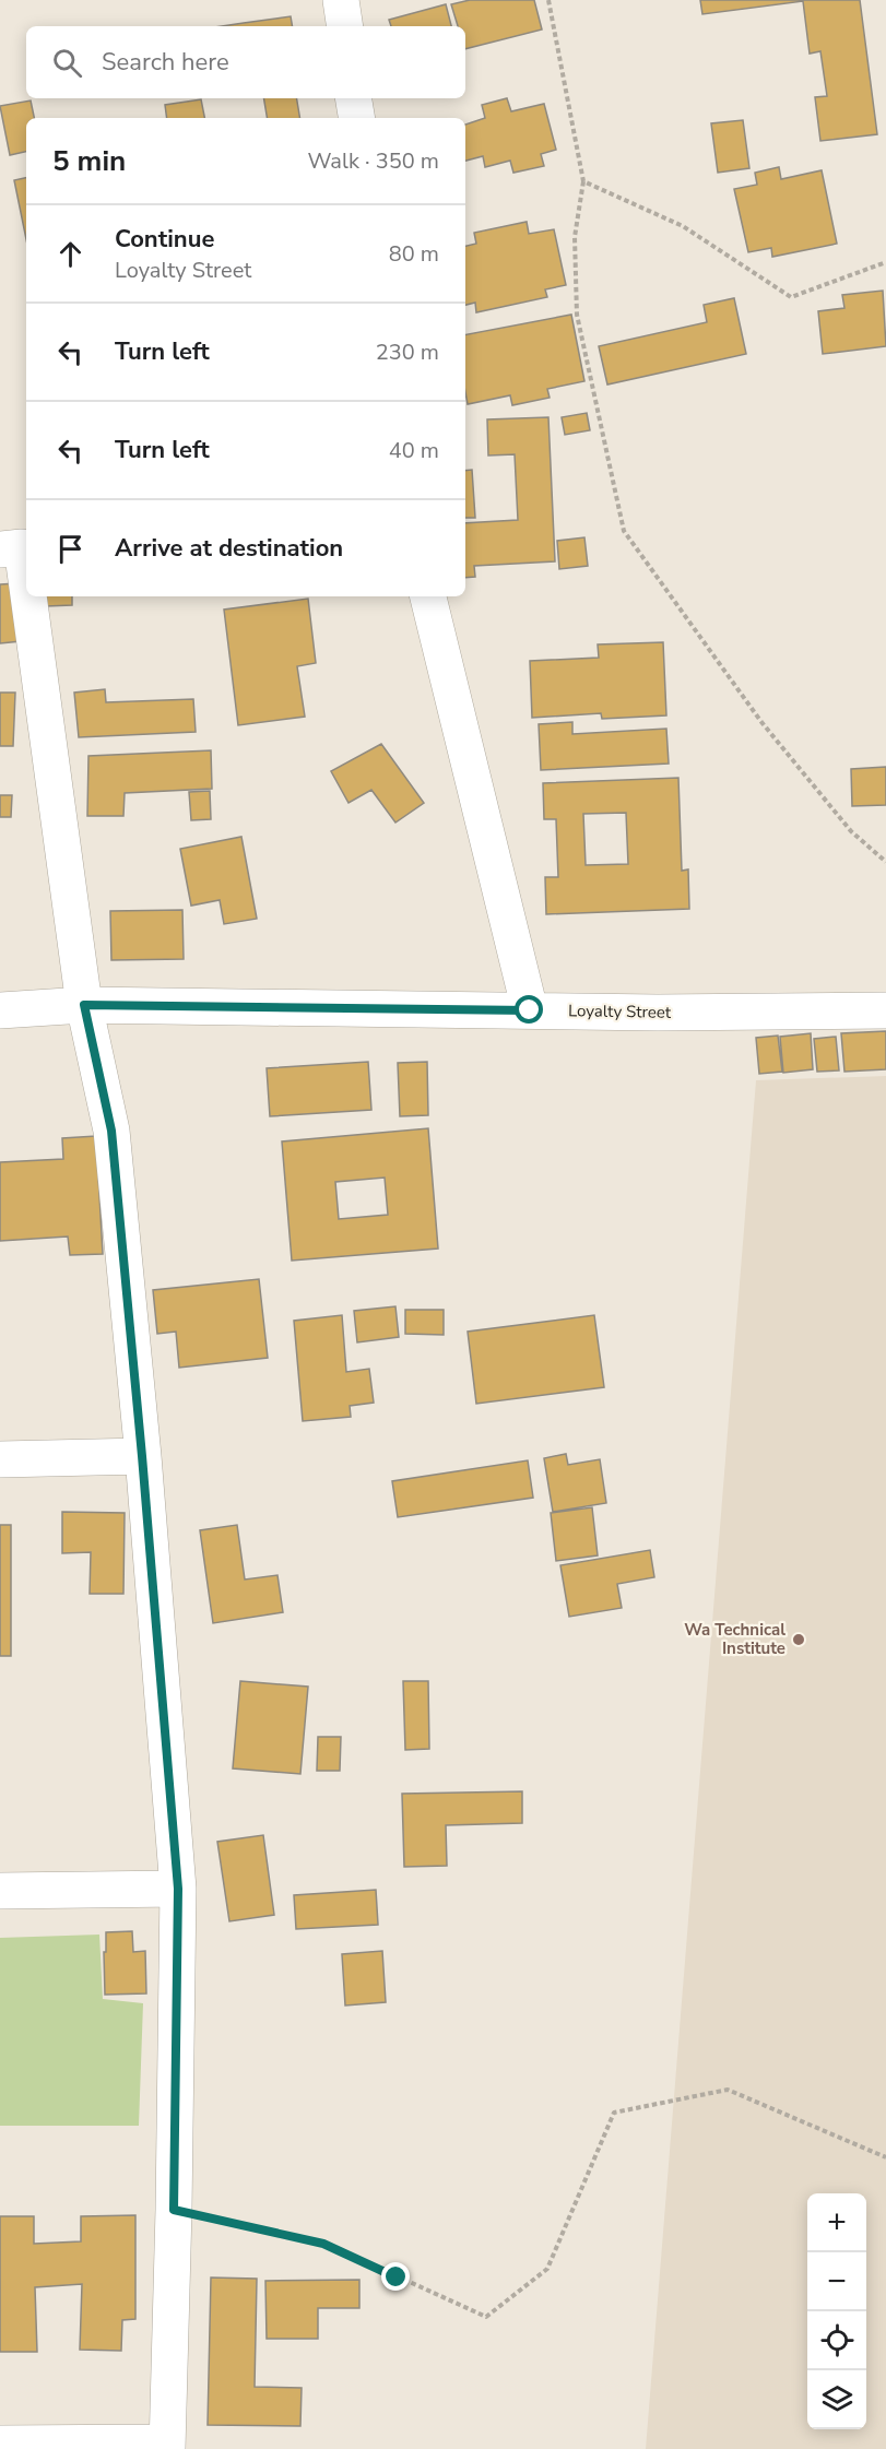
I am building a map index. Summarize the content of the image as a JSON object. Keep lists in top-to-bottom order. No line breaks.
{"streets":{"street":["Loyalty Street"]},"places":["Wa Technical Institute"],"page":{"search":"Search here","heading":["5 min","Walk · 350 m"],"list":[["Continue","Loyalty Street","80 m"],["Turn left","230 m"],["Turn left","40 m"],"Arrive at destination"],"map_buttons":["+","−"]}}
